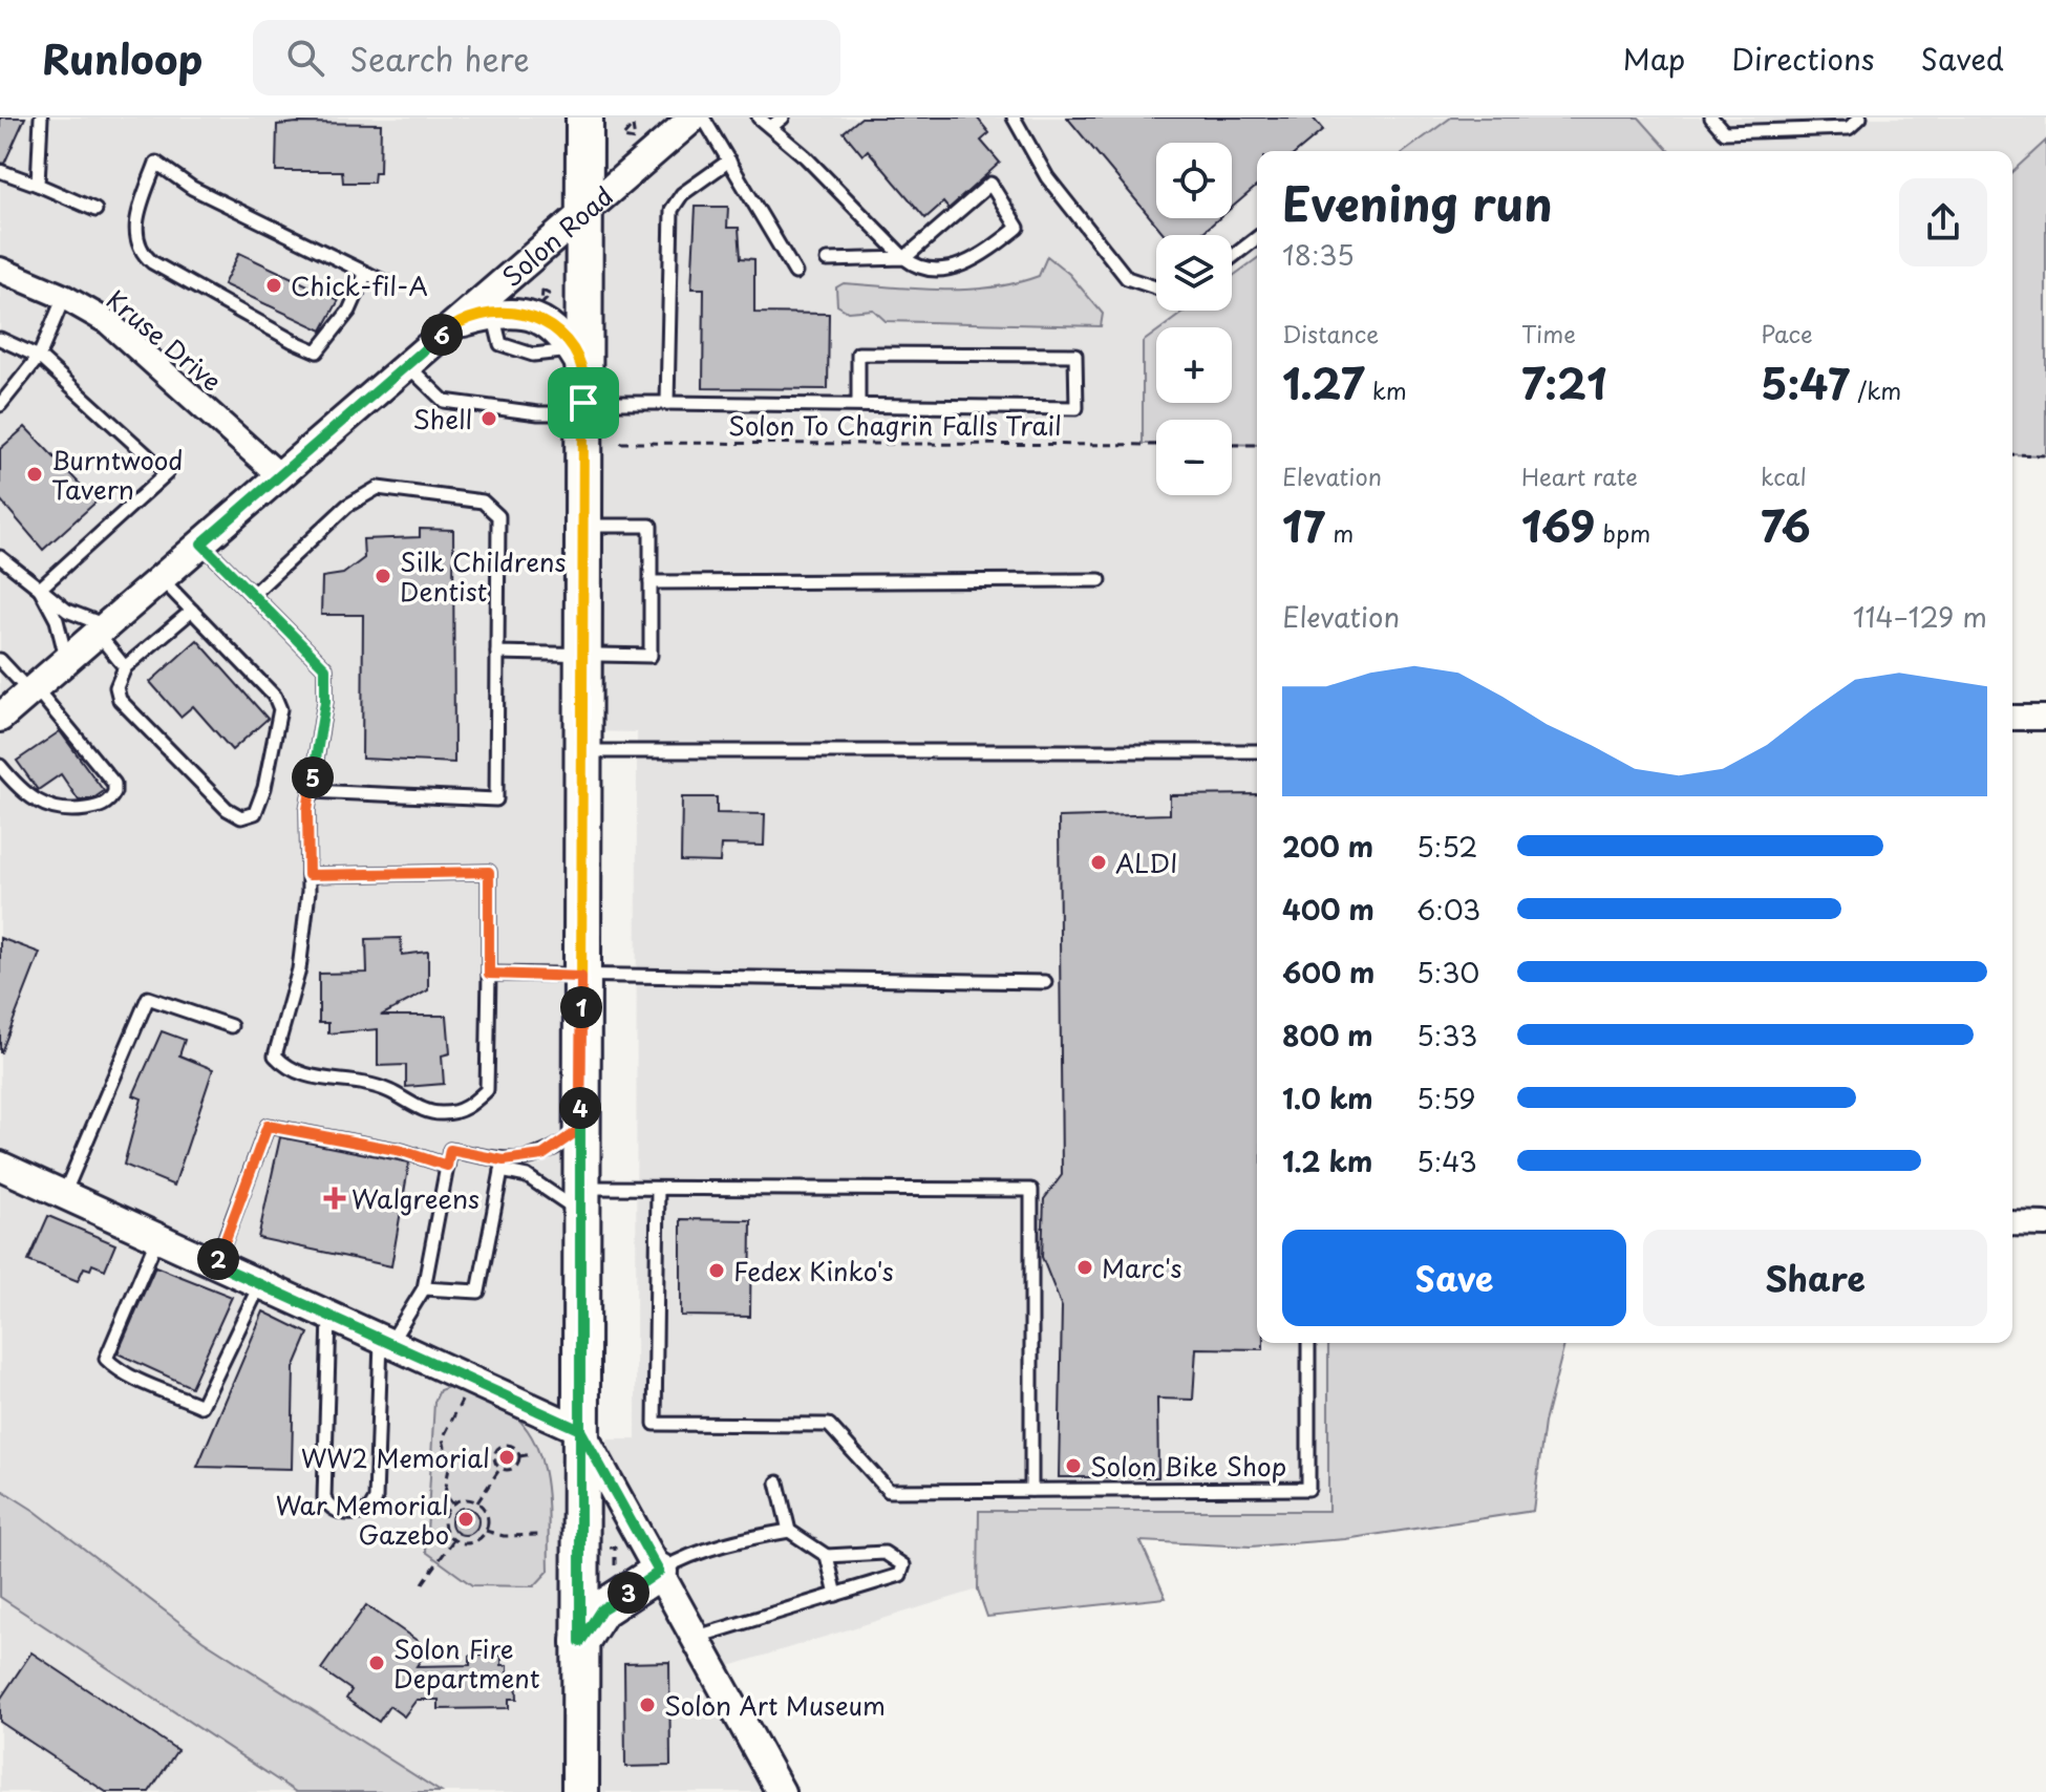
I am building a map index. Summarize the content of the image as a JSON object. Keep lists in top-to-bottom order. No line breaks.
{"streets":{"street":["Solon Road","Kruse Drive"],"path":["Solon To Chagrin Falls Trail"]},"crossings":[["Solon Road","Kruse Drive"]],"places":{"other":["Chick-fil-A","Shell","Burntwood Tavern","Silk Childrens Dentist","ALDI","Marc's","Fedex Kinko's","WW2 Memorial","Solon Bike Shop","War Memorial Gazebo","Solon Fire Department","Solon Art Museum"],"health":["Walgreens"]},"page":{"header":"Runloop","search":"Search here","nav":["Map","Directions","Saved"],"map_buttons":["+","−"],"heading":["Evening run","18:35"],"stats":[["Distance","1.27 km"],["Time","7:21"],["Pace","5:47 /km"],["Elevation","17 m"],["Heart rate","169 bpm"],["kcal","76"]],"pins":["6","5","1","4","2","3"],"chart":["Elevation","114–129 m"],"list":[{"name":"200 m","note":"5:52"},{"name":"400 m","note":"6:03"},{"name":"600 m","note":"5:30"},{"name":"800 m","note":"5:33"},{"name":"1.0 km","note":"5:59"},{"name":"1.2 km","note":"5:43"}],"buttons":["Save","Share"]}}
